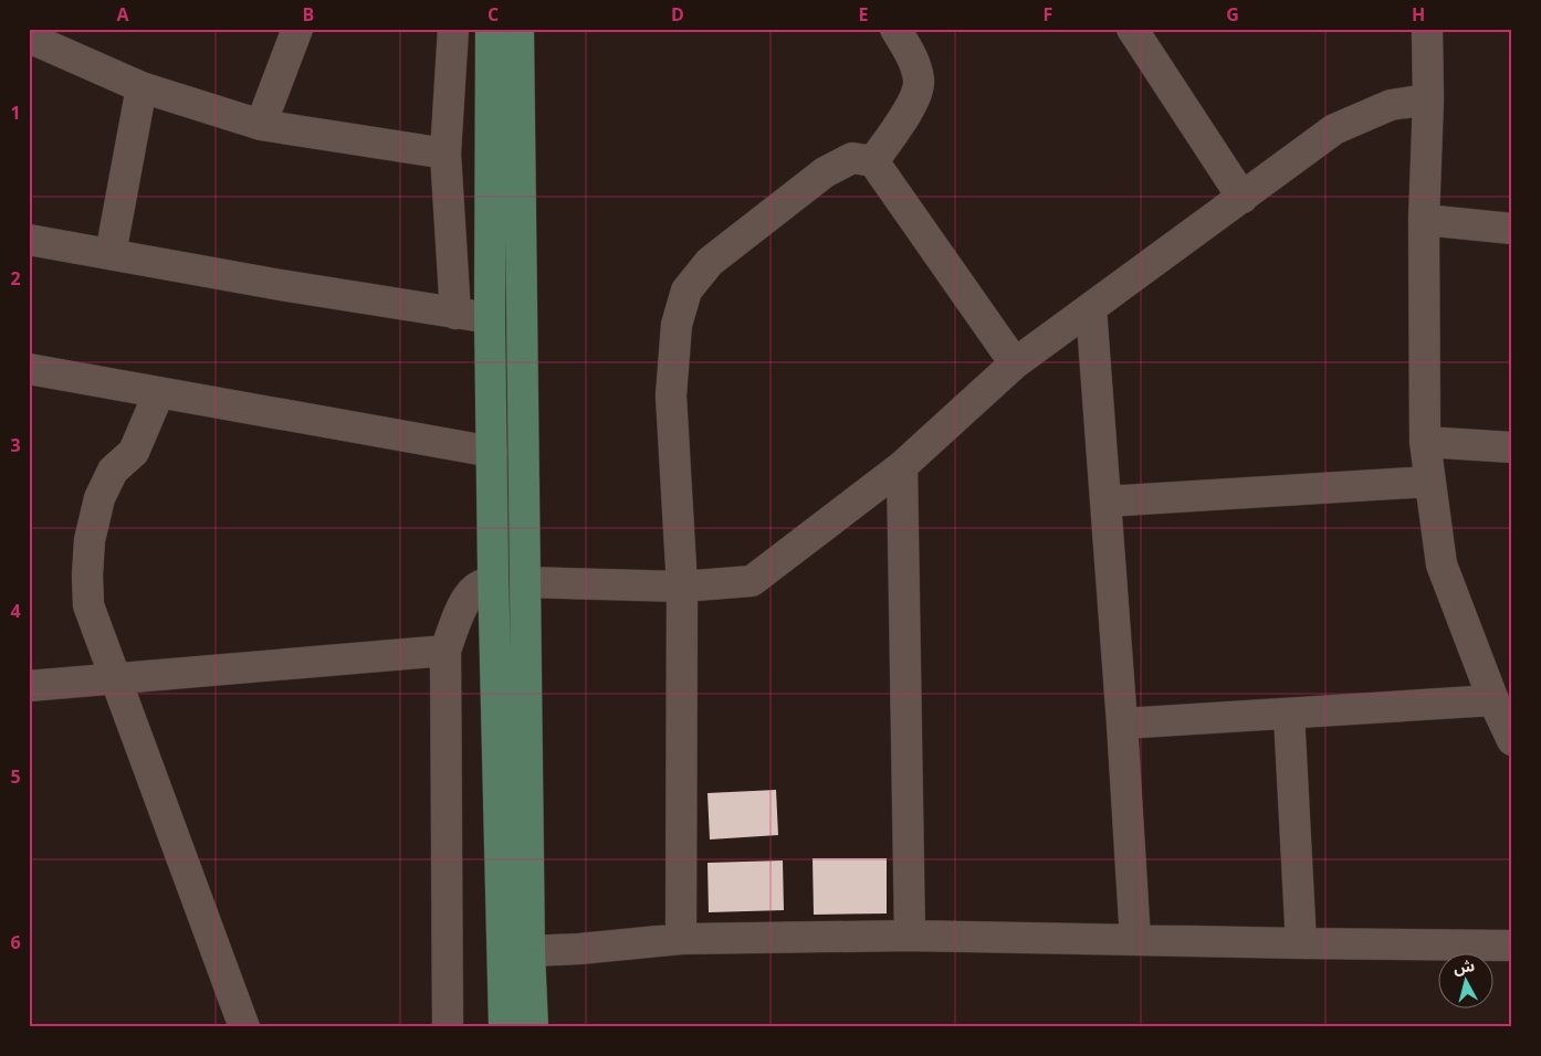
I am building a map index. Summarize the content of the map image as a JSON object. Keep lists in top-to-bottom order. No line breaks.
{"north":"top","grid":{"columns":["A","B","C","D","E","F","G","H"],"rows":["1","2","3","4","5","6"]}}
